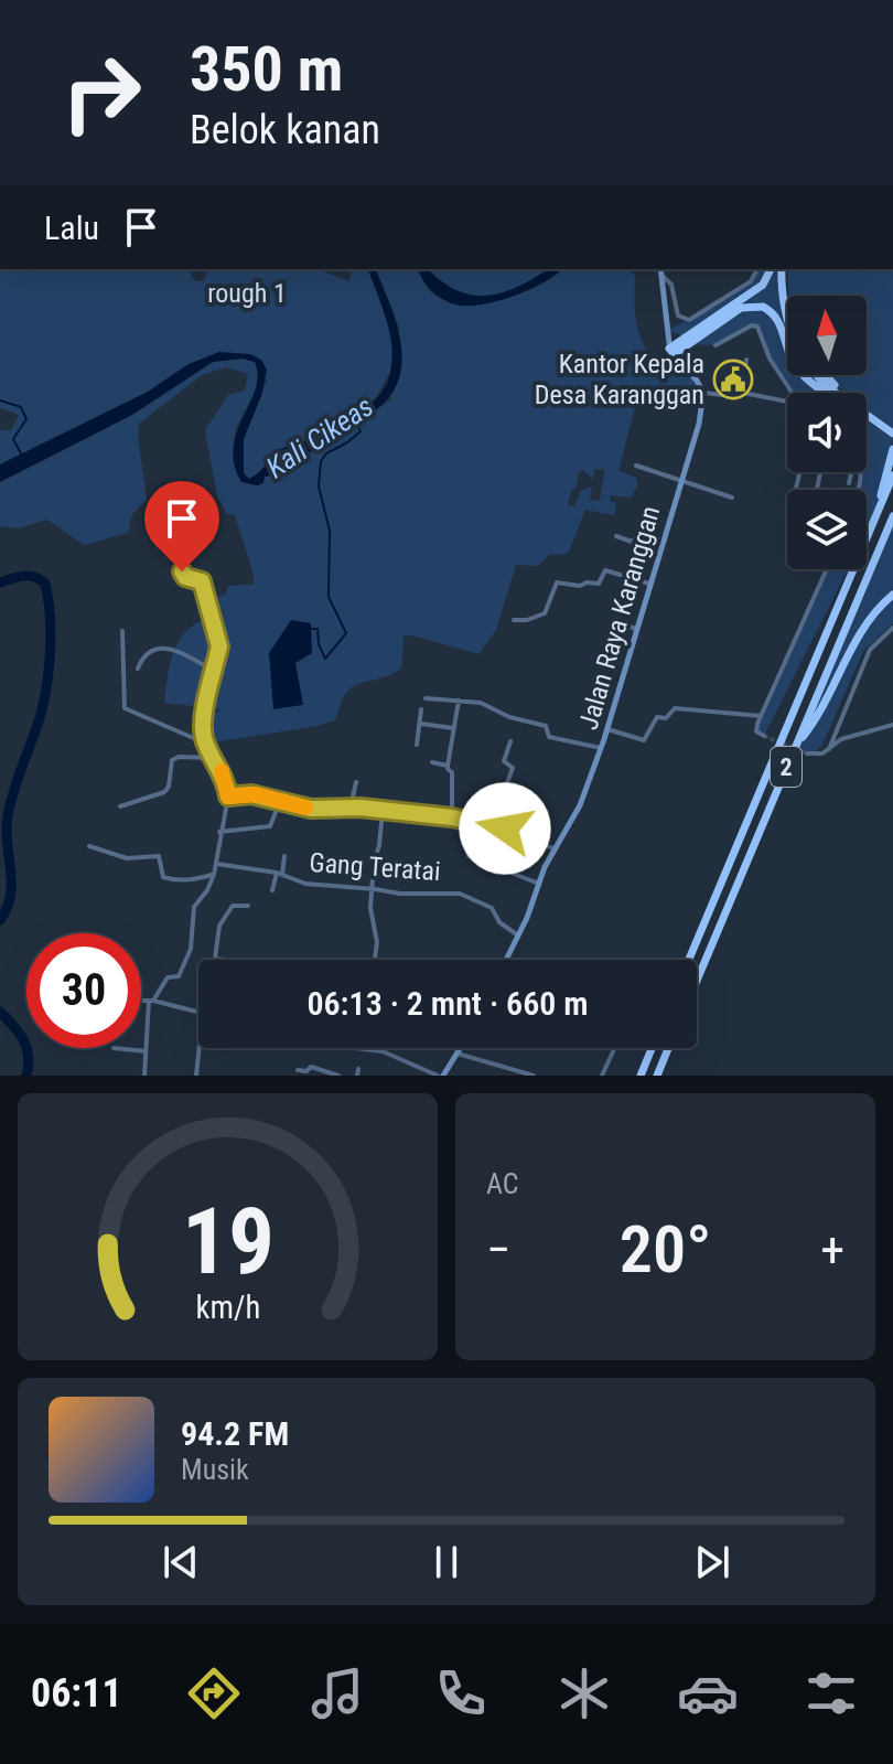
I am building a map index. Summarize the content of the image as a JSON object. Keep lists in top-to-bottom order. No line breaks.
{"streets":{"highway":["2"],"street":["Jalan Raya Karanggan","Gang Teratai"]},"crossings":[["Jalan Raya Karanggan","Gang Teratai"]],"water":["Kali Cikeas"],"parks":["rough 1"],"places":{"public building":["Kantor Kepala Desa Karanggan"]},"north":"top","page":{"turn":["350 m","Belok kanan"],"then":"Lalu","limit":"30","trip":"06:13 · 2 mnt · 660 m","tile":"AC","heat":["−","20°","+"],"song":["94.2 FM","Musik"],"tabs":"06:11","gauge":["19","km/h"]}}
